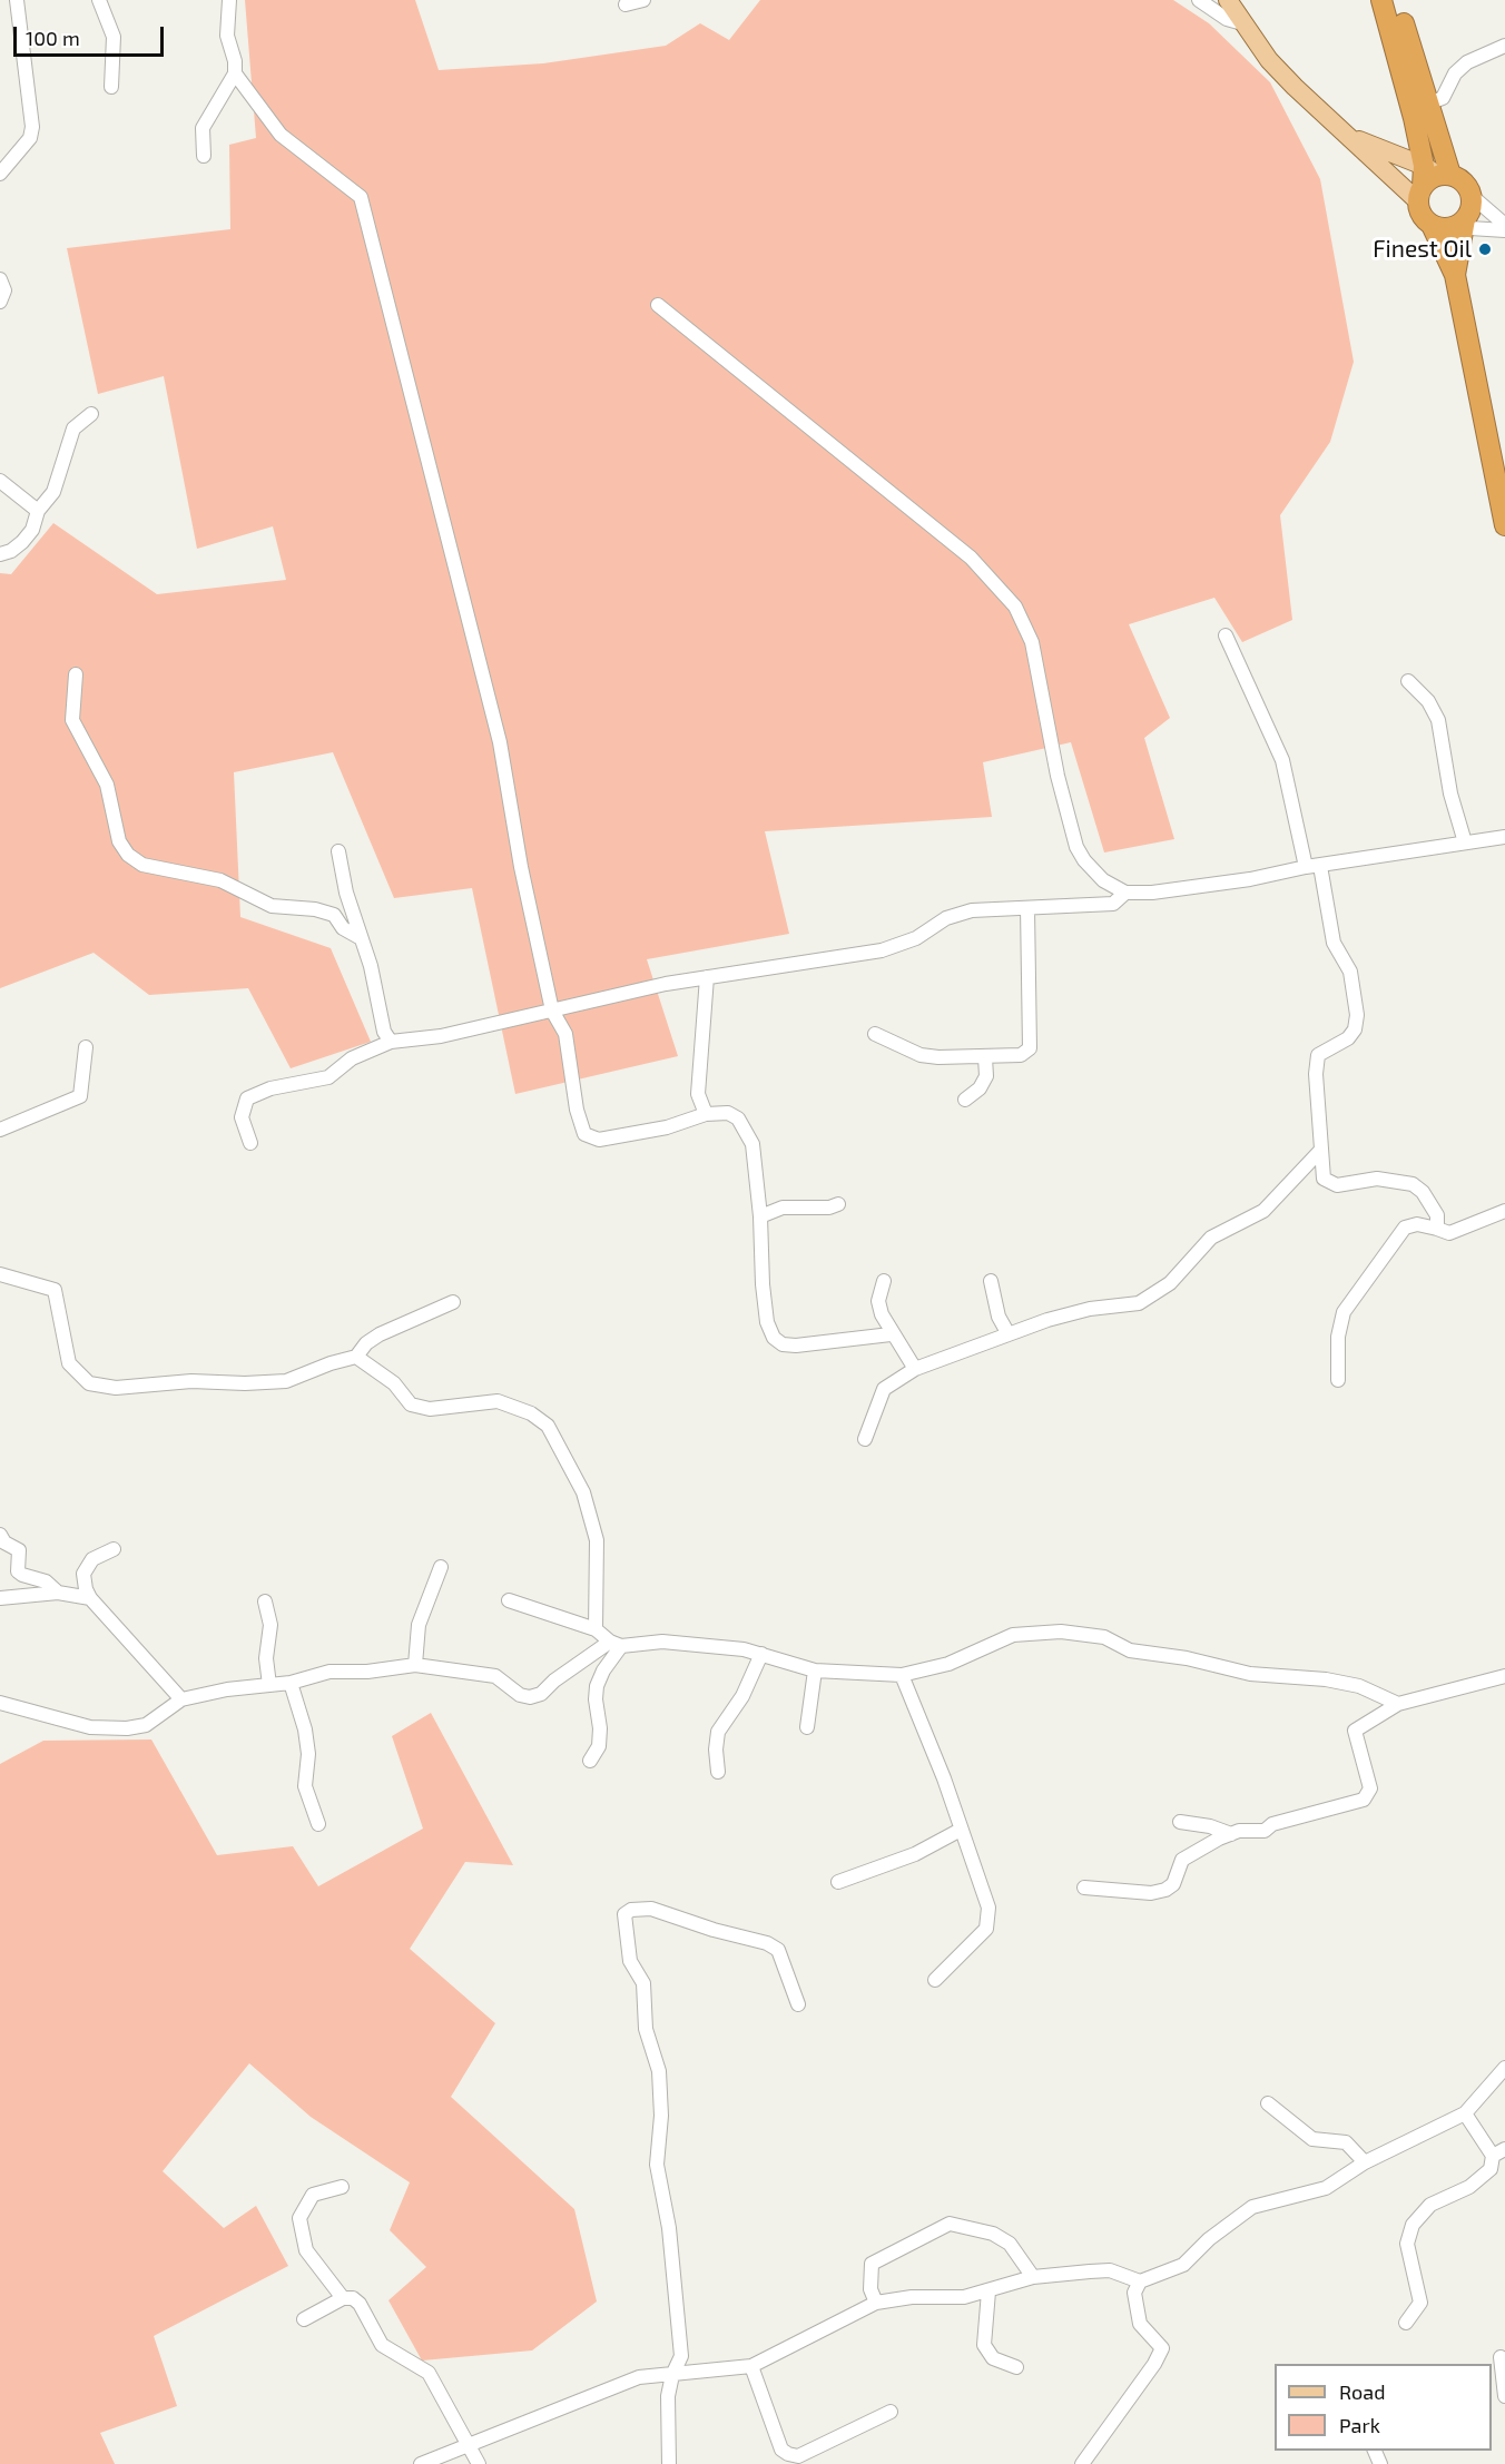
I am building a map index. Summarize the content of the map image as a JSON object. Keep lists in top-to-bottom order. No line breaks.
{"places":["Finest Oil"],"legend":["Road","Park"],"scale_bar":"100 m"}
